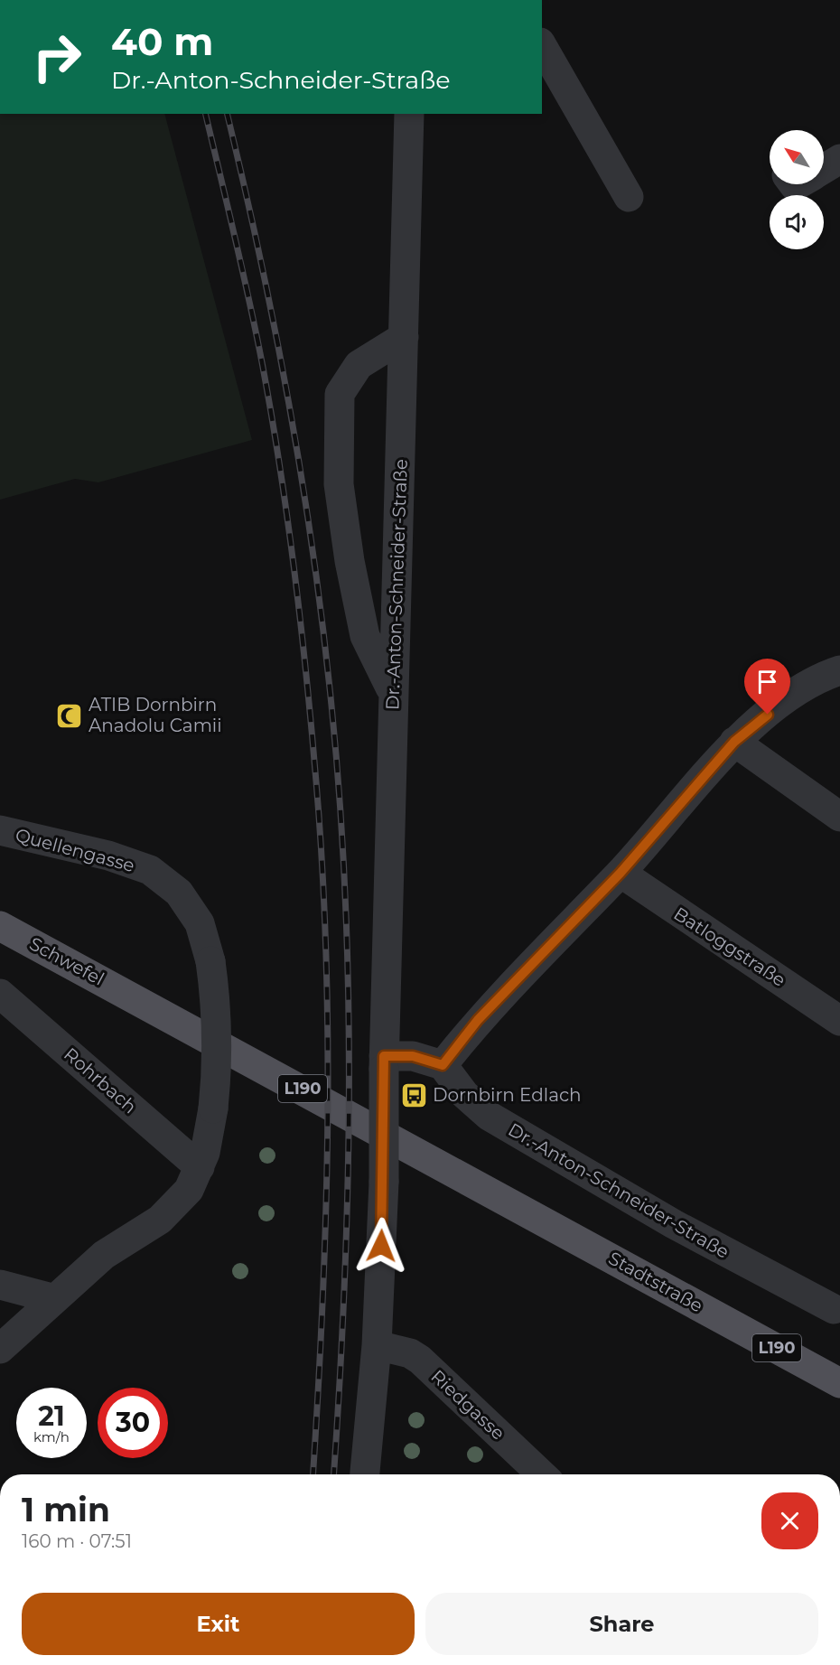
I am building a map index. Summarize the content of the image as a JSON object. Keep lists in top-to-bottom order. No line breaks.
{"streets":{"main road":["Schwefel","L190","Stadtstraße"],"street":["Dr.-Anton-Schneider-Straße","Quellengasse","Batloggstraße","Rohrbach","Riedgasse"]},"crossings":[["Dr.-Anton-Schneider-Straße","Riedgasse"],["Quellengasse","Rohrbach"],["Schwefel","Stadtstraße"]],"places":{"mosque":["ATIB Dornbirn Anadolu Camii"],"bus stop":["Dornbirn Edlach"]},"north":"top left","page":{"turn":["40 m","Dr.-Anton-Schneider-Straße"],"speed":"21 km/h","limit":"30","heading":["1 min","160 m · 07:51"],"buttons":["Exit","Share"]}}
